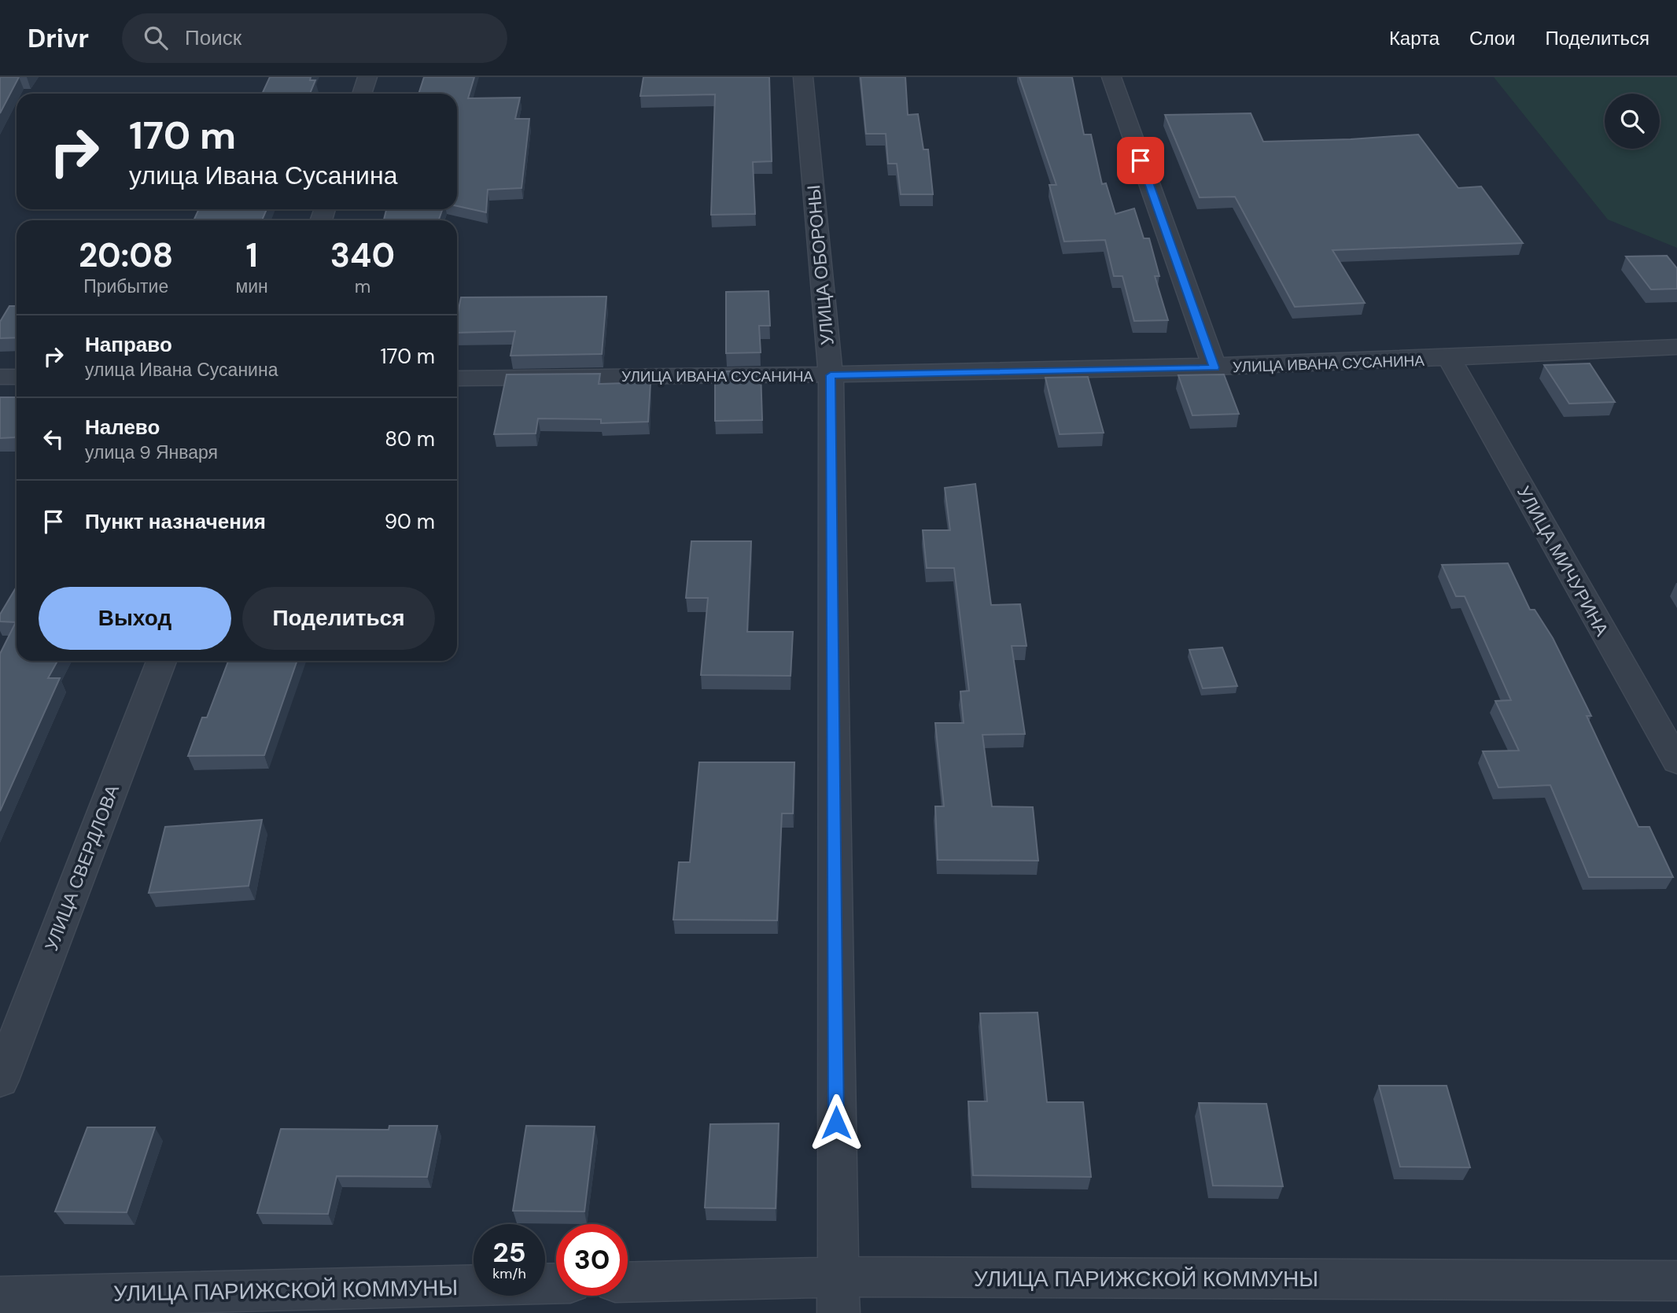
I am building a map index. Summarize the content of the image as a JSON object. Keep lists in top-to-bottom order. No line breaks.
{"streets":{"street":["УЛИЦА ОБОРОНЫ","УЛИЦА ИВАНА СУСАНИНА","УЛИЦА МИЧУРИНА","УЛИЦА СВЕРДЛОВА","УЛИЦА ПАРИЖСКОЙ КОММУНЫ"]},"crossings":[["УЛИЦА ОБОРОНЫ","УЛИЦА ИВАНА СУСАНИНА"],["УЛИЦА ОБОРОНЫ","УЛИЦА ПАРИЖСКОЙ КОММУНЫ"],["УЛИЦА ИВАНА СУСАНИНА","УЛИЦА МИЧУРИНА"]],"page":{"header":"Drivr","search":"Поиск","nav":["Карта","Слои","Поделиться"],"turn":["170 m","улица Ивана Сусанина"],"eta":["20:08","Прибытие","1","мин","340","m"],"list":[{"name":"Направо","note":"улица Ивана Сусанина","value":"170 m"},{"name":"Налево","note":"улица 9 Января","value":"80 m"},{"name":"Пункт назначения","value":"90 m"}],"buttons":["Выход","Поделиться"],"speed":"25 km/h","limit":"30"}}
